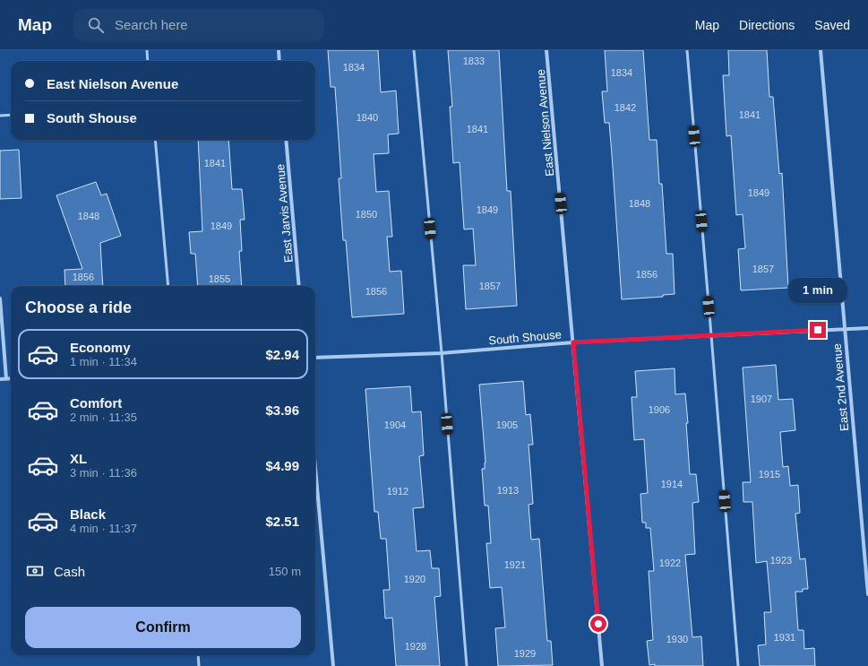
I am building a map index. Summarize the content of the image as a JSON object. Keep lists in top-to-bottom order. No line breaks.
{"streets":{"street":["East Nielson Avenue","East Jarvis Avenue","South Shouse","East 2nd Avenue"]},"crossings":[["East Nielson Avenue","South Shouse"],["South Shouse","East 2nd Avenue"]],"house_numbers":["1833","1834","1834","1842","1841","1840","1841","1841","1849","1848","1849","1850","1848","1849","1857","1856","1856","1855","1857","1856","1907","1906","1904","1905","1915","1914","1913","1912","1923","1922","1921","1920","1931","1930","1928","1929"],"page":{"header":"Map","search":"Search here","nav":["Map","Directions","Saved"],"banner":["East Nielson Avenue","South Shouse"],"bubble":"1 min","heading":"Choose a ride","list":[{"name":"Economy","note":"1 min · 11:34","value":"$2.94"},{"name":"Comfort","note":"2 min · 11:35","value":"$3.96"},{"name":"XL","note":"3 min · 11:36","value":"$4.99"},{"name":"Black","note":"4 min · 11:37","value":"$2.51"}],"pay":["Cash","150 m"],"buttons":"Confirm"}}
